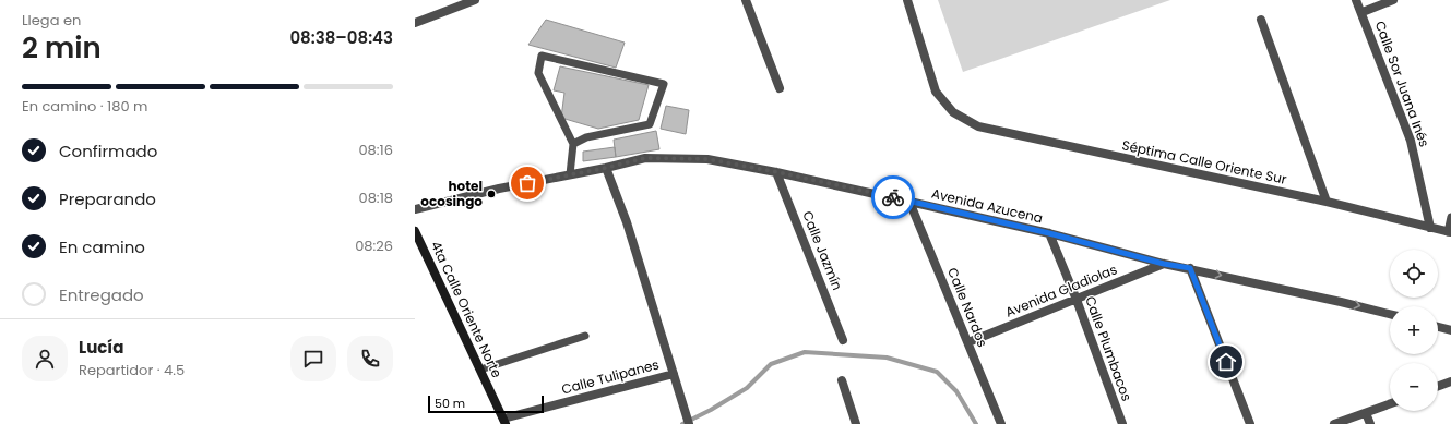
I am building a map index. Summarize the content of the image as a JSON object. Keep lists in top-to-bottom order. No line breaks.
{"streets":{"main road":["4ta Calle Oriente Norte"],"street":["Calle Sor Juana Inés","Séptima Calle Oriente Sur","Avenida Azucena","Calle Jazmín","Avenida Gladiolas","Calle Nardos","Calle Plumbacos","Calle Tulipanes"]},"crossings":[["Calle Sor Juana Inés","Séptima Calle Oriente Sur"],["Avenida Azucena","Calle Jazmín"],["Avenida Azucena","Avenida Gladiolas"],["Avenida Azucena","Calle Nardos"],["Avenida Azucena","Calle Plumbacos"],["Avenida Gladiolas","Calle Nardos"],["Avenida Gladiolas","Calle Plumbacos"],["4ta Calle Oriente Norte","Calle Tulipanes"]],"places":["hotel ocosingo"],"scale_bar":"50 m","page":{"heading":["2 min","Llega en","08:38–08:43"],"panel":["Lucía","Repartidor · 4.5"],"bar":"En camino · 180 m","list":[["Confirmado","08:16"],["Preparando","08:18"],["En camino","08:26"],"Entregado"],"map_buttons":["+","−"],"scale":"50 m"}}
